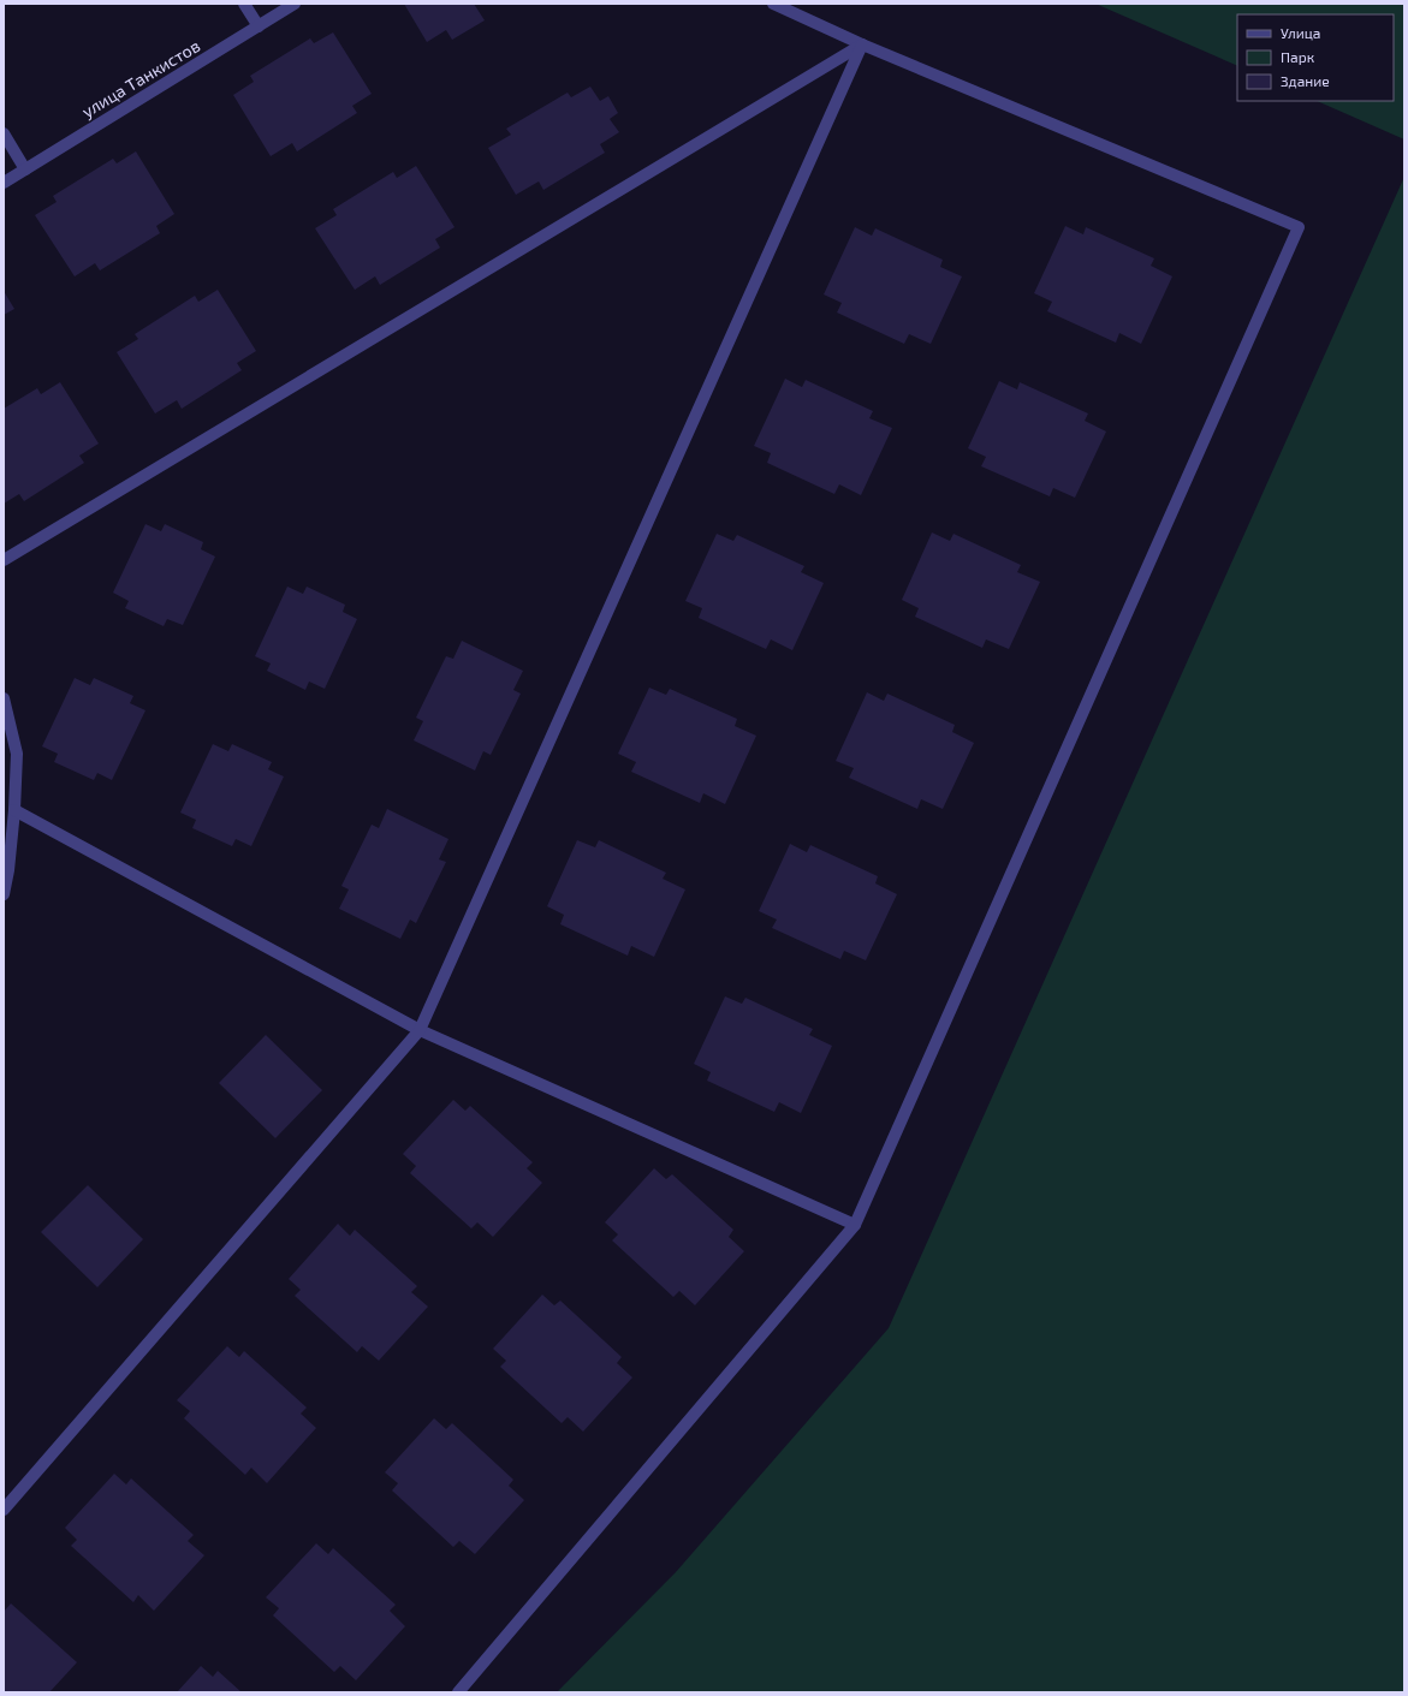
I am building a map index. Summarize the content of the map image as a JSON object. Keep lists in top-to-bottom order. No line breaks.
{"streets":{"street":["улица Танкистов"]},"legend":["Улица","Парк","Здание"]}
